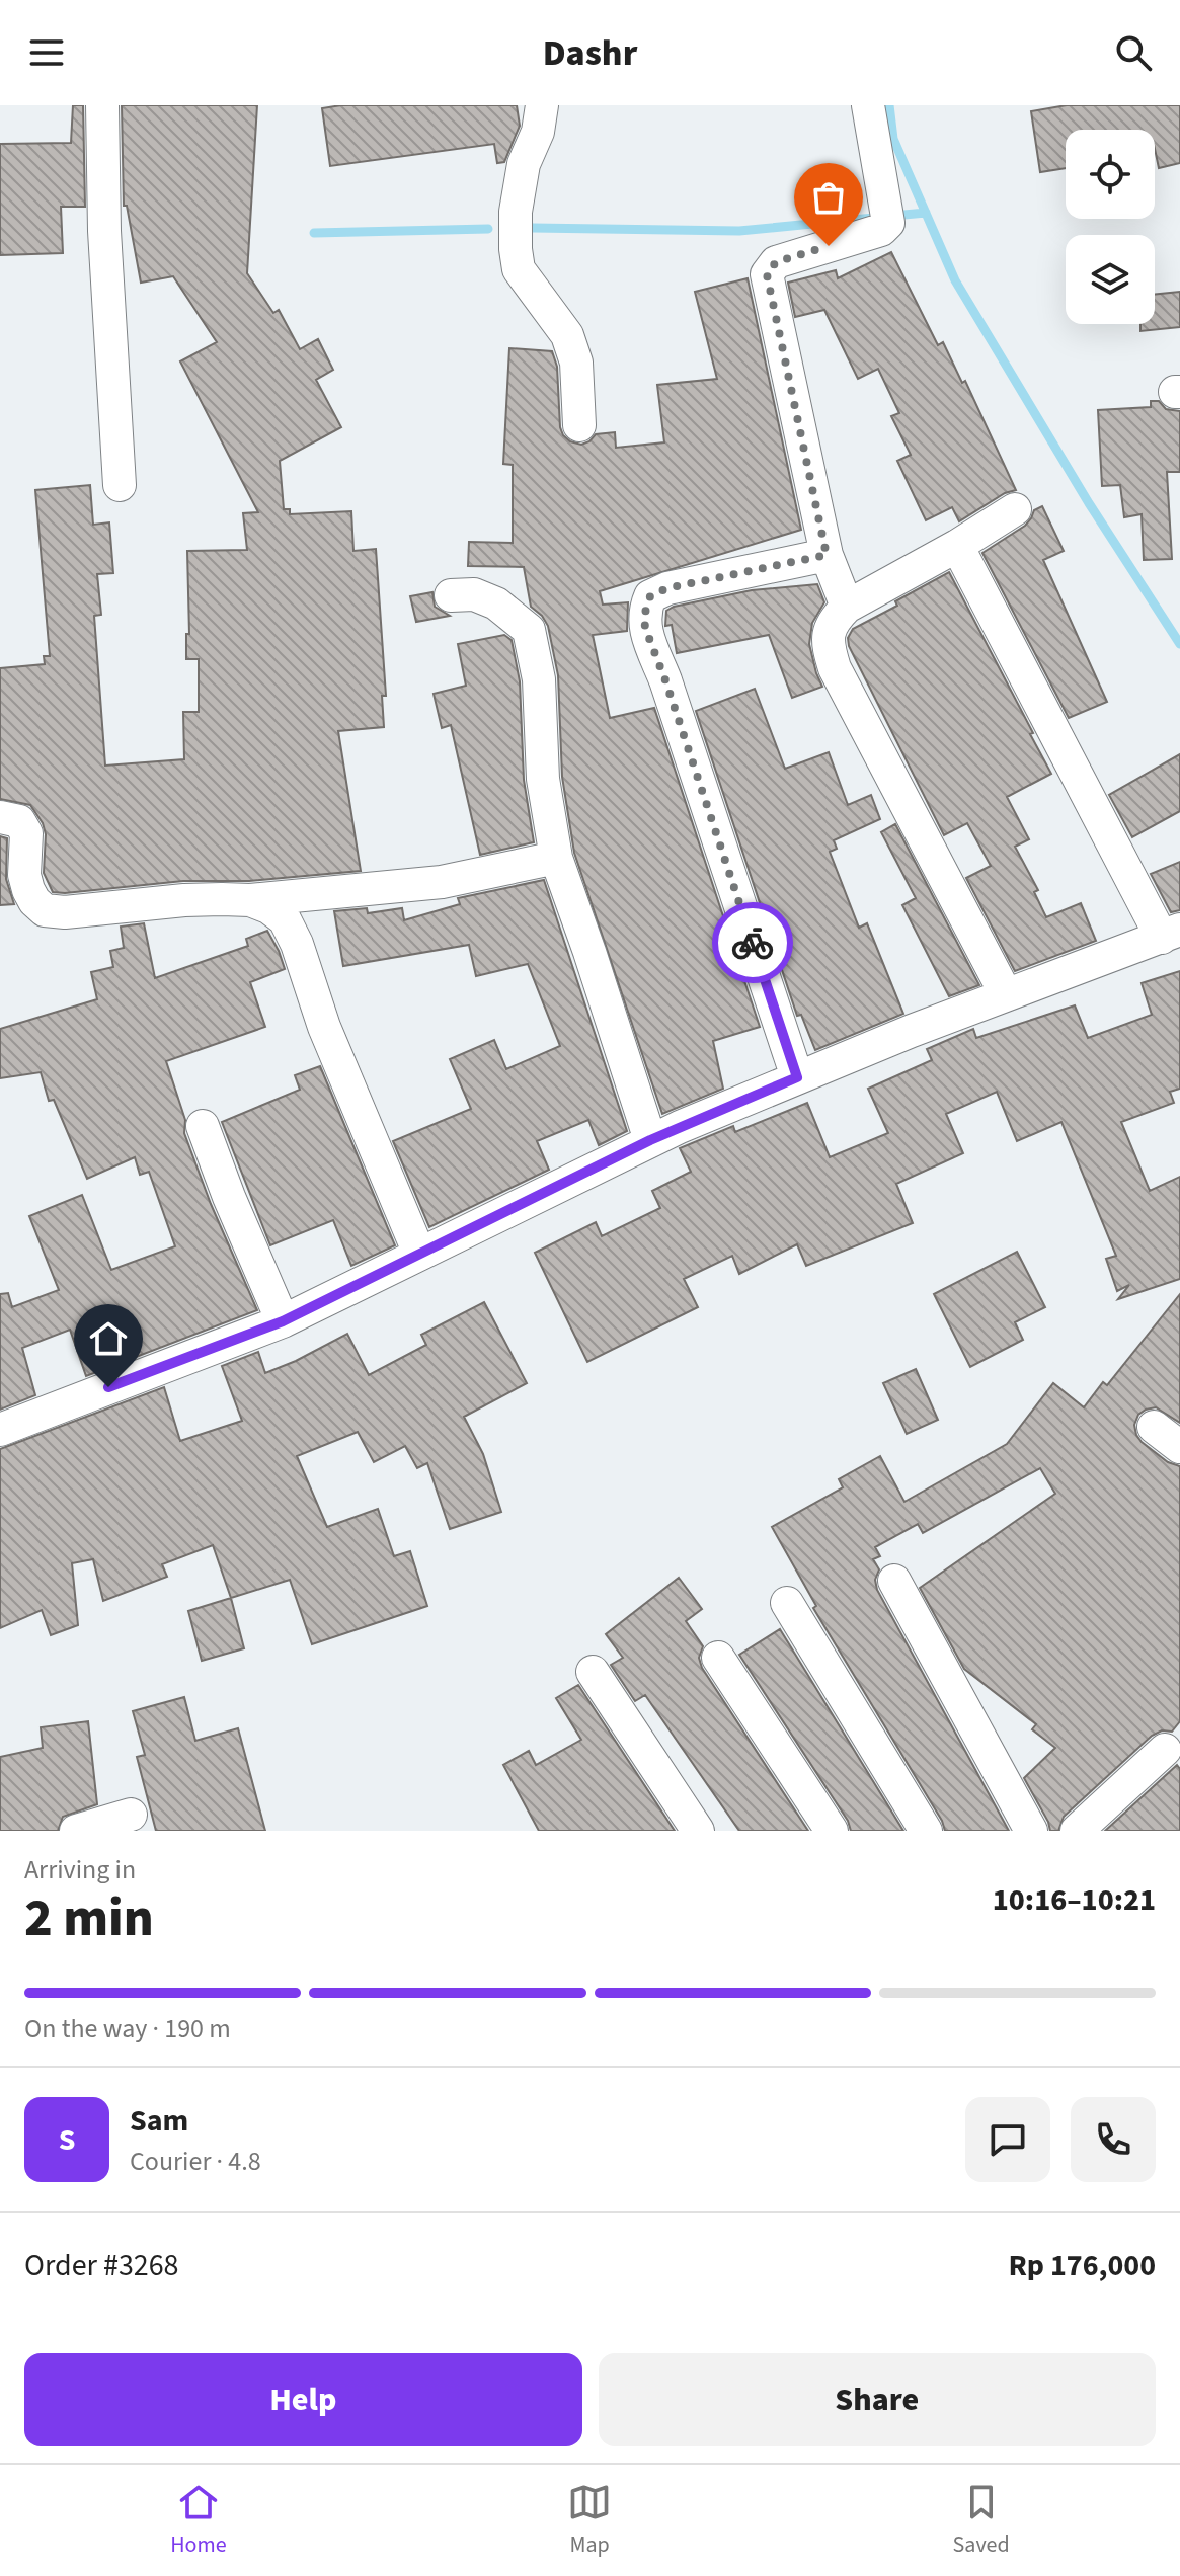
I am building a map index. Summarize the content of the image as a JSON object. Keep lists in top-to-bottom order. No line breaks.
{"page":{"header":"Dashr","heading":["2 min","Arriving in","10:16–10:21"],"panel":["Sam","Courier · 4.8","Order #3268","Rp 176,000"],"bar":"On the way · 190 m","round":"S","buttons":["Help","Share"],"tabs":["Home","Map","Saved"]}}
